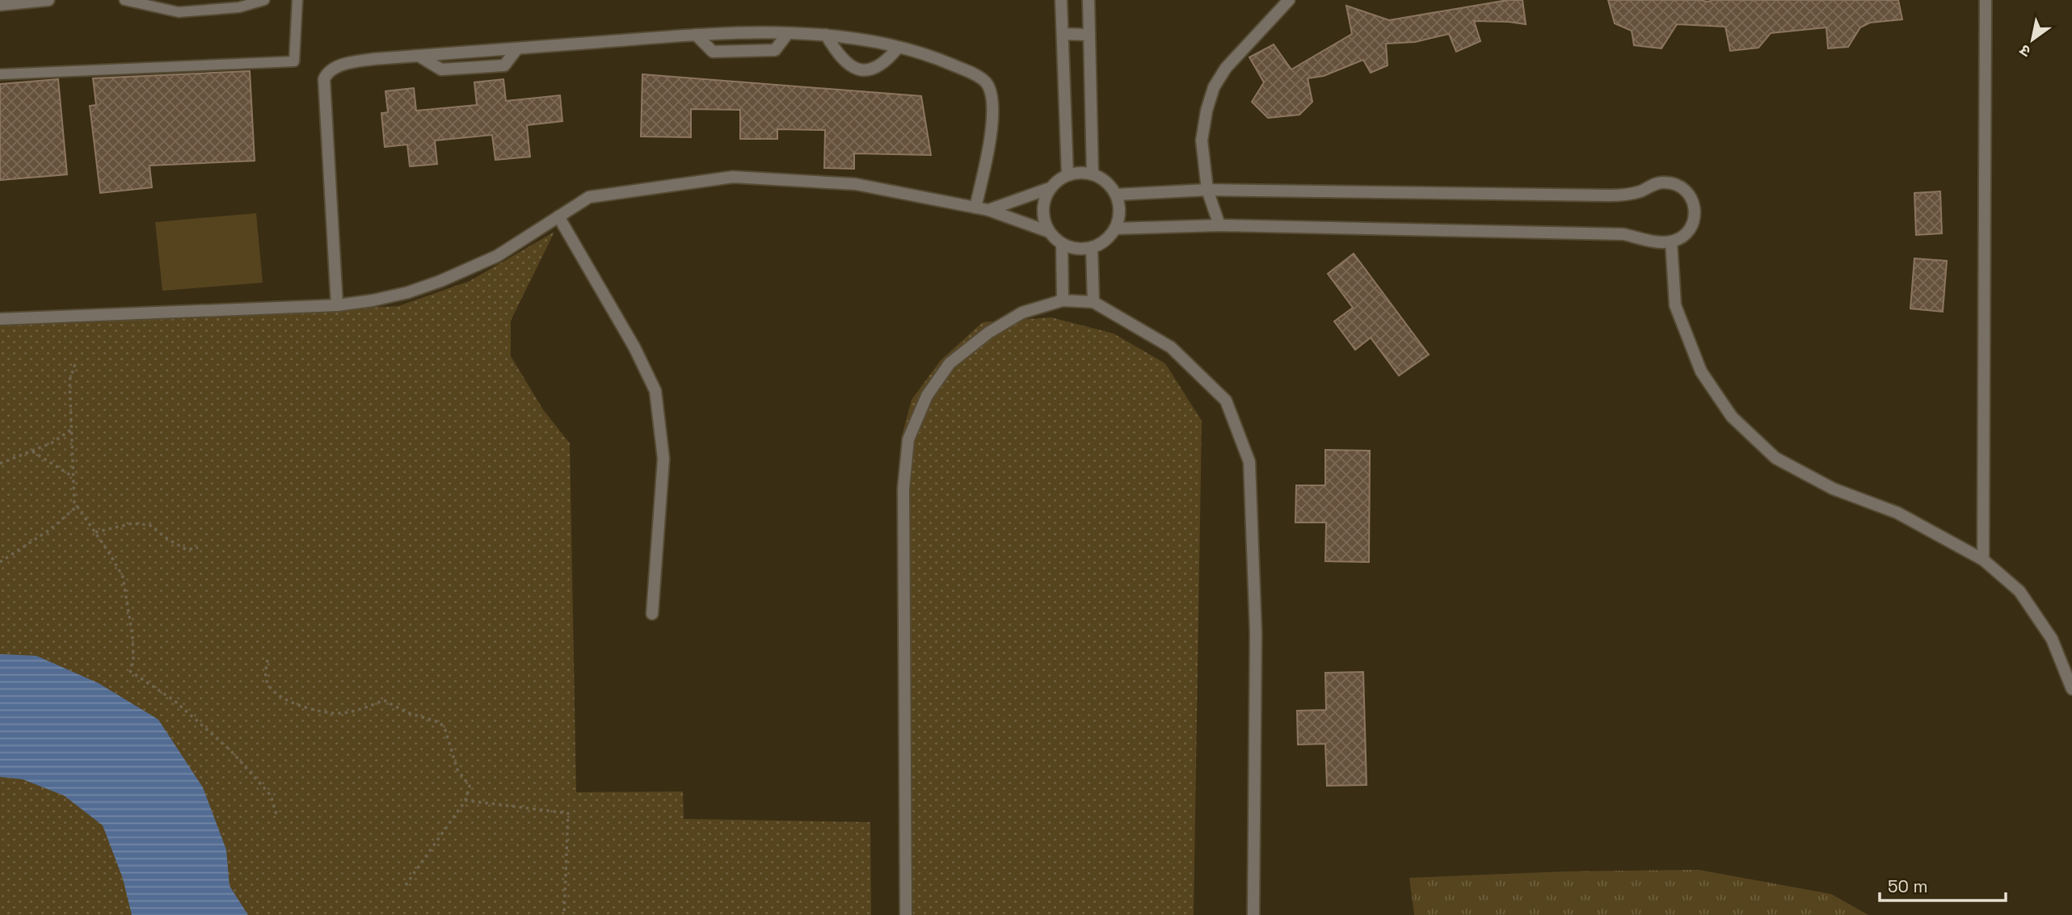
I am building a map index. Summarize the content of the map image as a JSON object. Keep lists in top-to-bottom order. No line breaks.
{"scale_bar":"50 m","north":"bottom left"}
